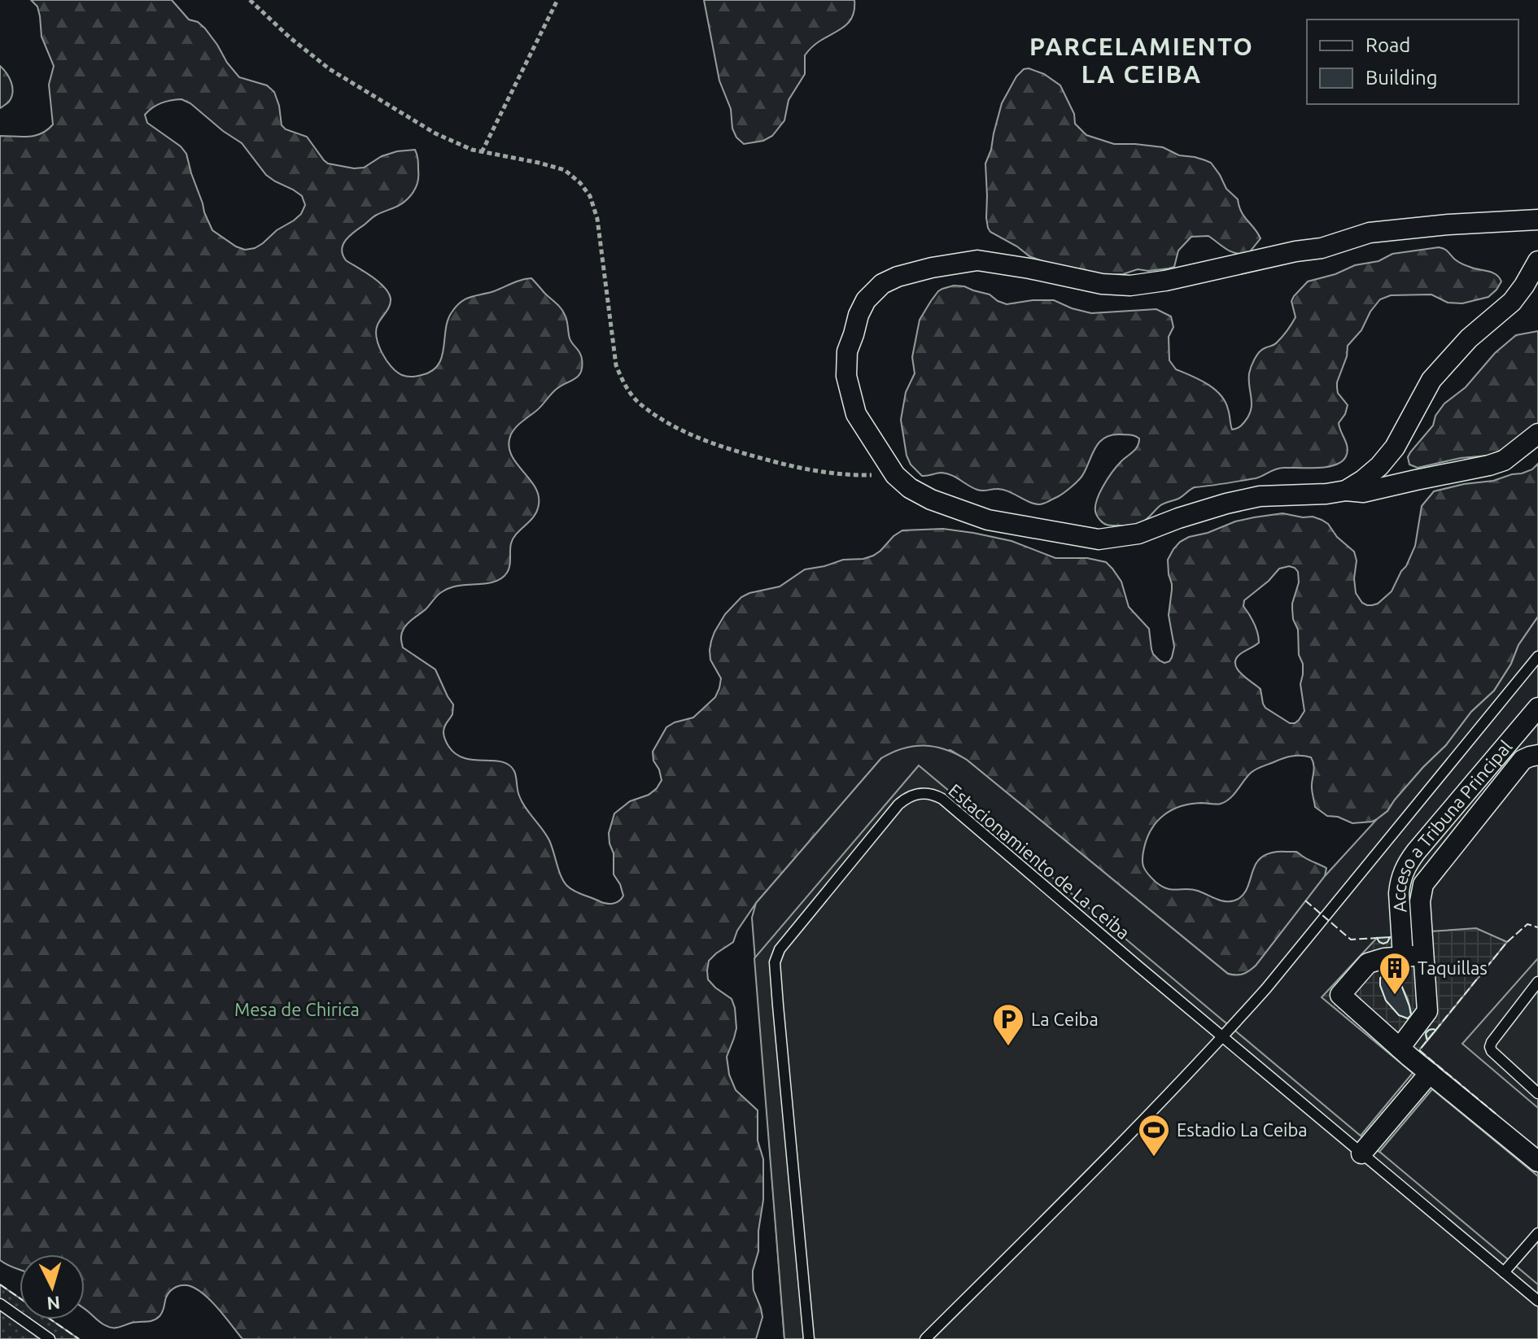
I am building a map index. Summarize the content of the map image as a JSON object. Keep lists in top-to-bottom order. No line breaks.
{"streets":{"street":["Acceso a Tribuna Principal"],"lane":["Estacionamiento de La Ceiba"]},"districts":["PARCELAMIENTO LA CEIBA"],"parks":["Mesa de Chirica"],"places":{"building":["Taquillas"],"parking":["La Ceiba"],"sports":["Estadio La Ceiba"]},"legend":["Road","Building"],"north":"bottom"}
